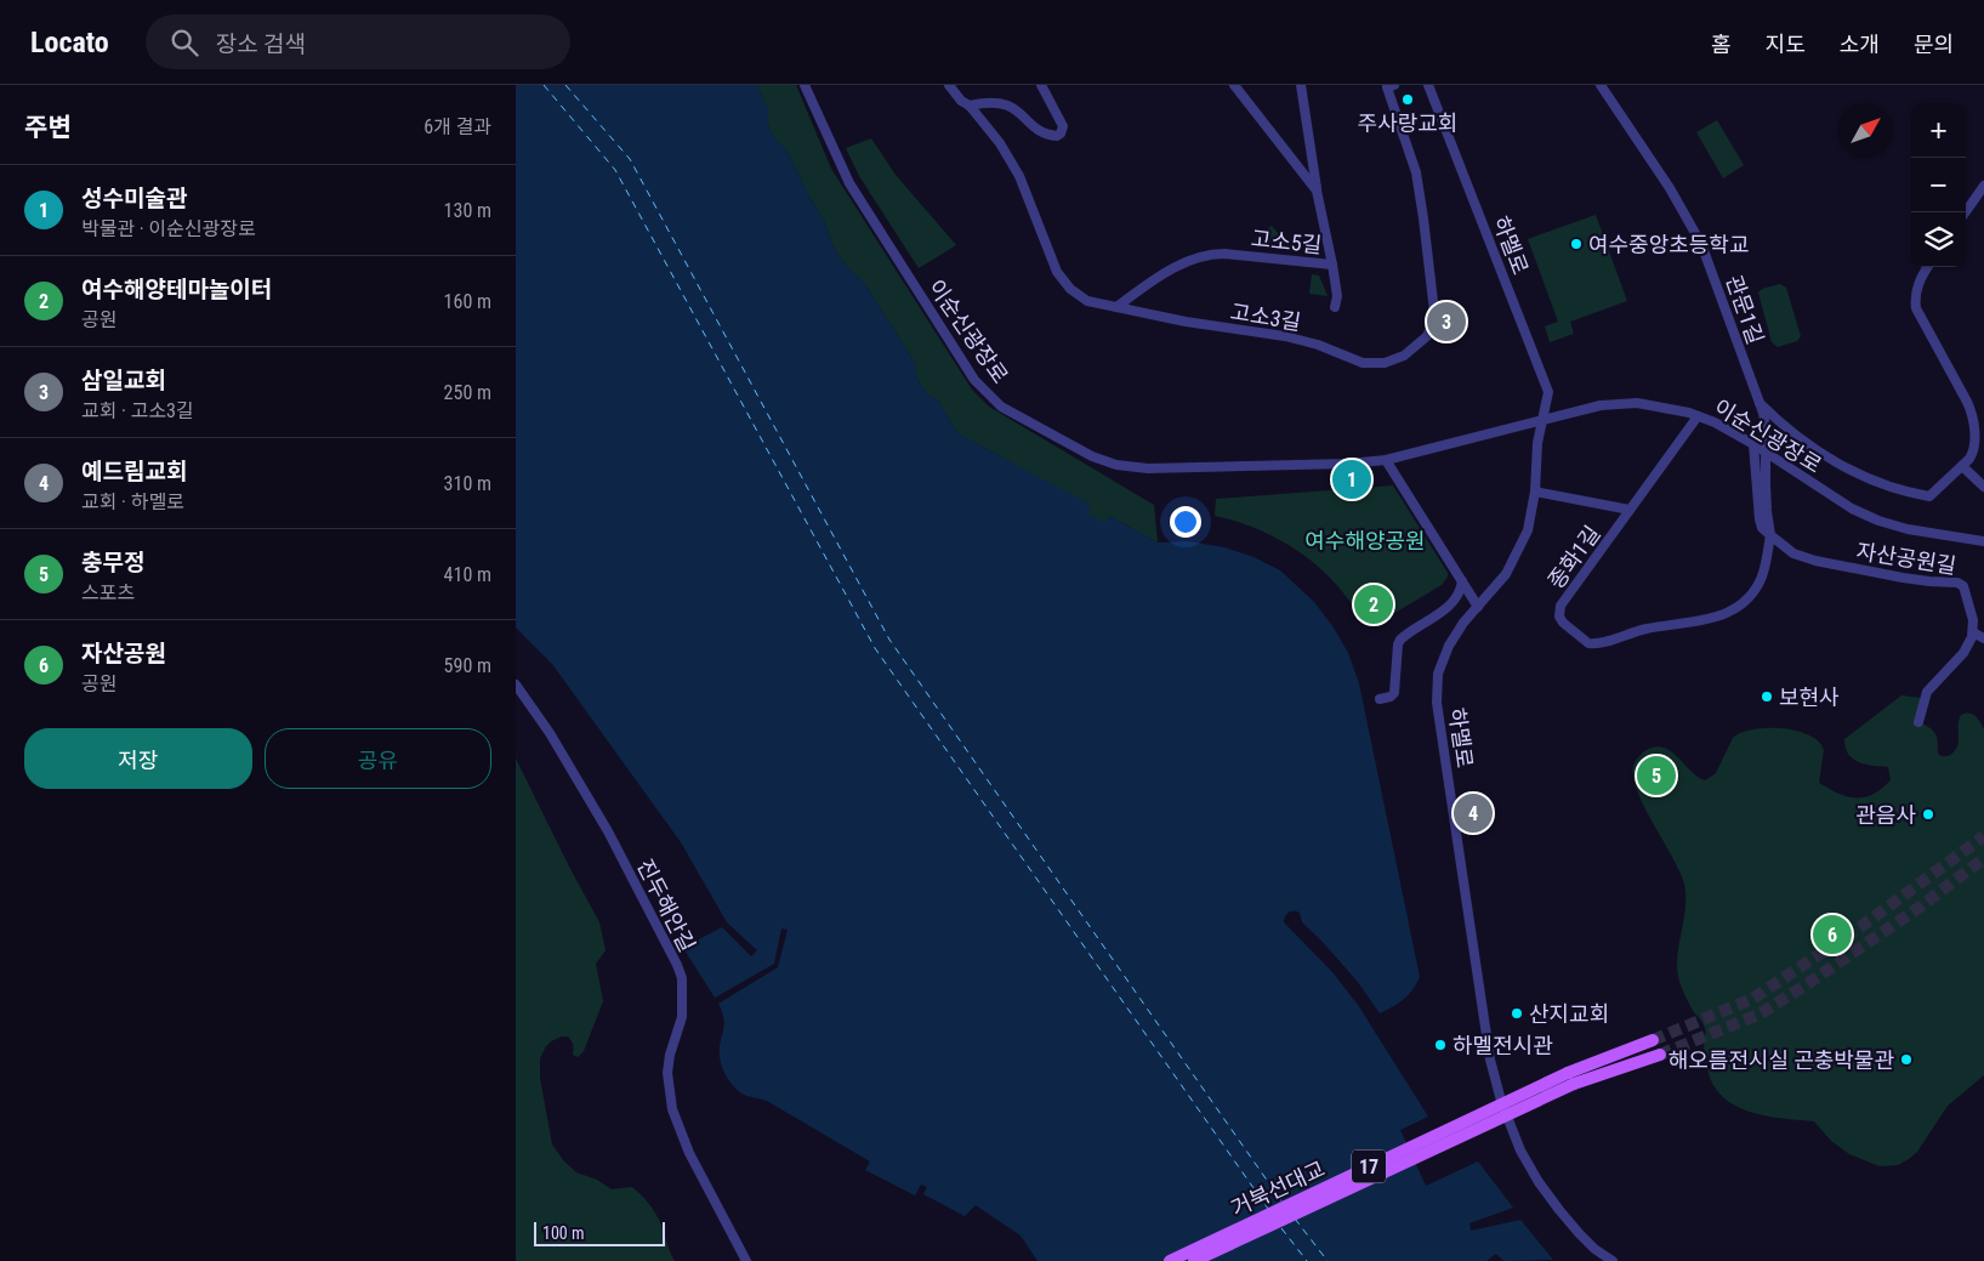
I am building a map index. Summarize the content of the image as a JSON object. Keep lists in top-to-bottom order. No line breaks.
{"streets":{"main road":["17","거북선대교"],"street":["고소5길","하멜로","관문1길","고소3길","이순신광장로","종화1길","자산공원길","진두해안길"]},"crossings":[["고소5길","고소3길"],["하멜로","이순신광장로"],["관문1길","종화1길"],["관문1길","자산공원길"],["이순신광장로","종화1길"],["이순신광장로","자산공원길"],["종화1길","자산공원길"],["17","거북선대교"]],"parks":["여수해양공원"],"places":["주사랑교회","여수중앙초등학교","보현사","관음사","산지교회","하멜전시관","해오름전시실 곤충박물관"],"scale_bar":"100 m","north":"top right","page":{"header":"Locato","search":"장소 검색","nav":["홈","지도","소개","문의"],"heading":["주변","6개 결과"],"map_buttons":["+","−"],"list":[{"mark":"1","name":"성수미술관","note":"박물관 · 이순신광장로","value":"130 m"},{"mark":"2","name":"여수해양테마놀이터","note":"공원","value":"160 m"},{"mark":"3","name":"삼일교회","note":"교회 · 고소3길","value":"250 m"},{"mark":"4","name":"예드림교회","note":"교회 · 하멜로","value":"310 m"},{"mark":"5","name":"충무정","note":"스포츠","value":"410 m"},{"mark":"6","name":"자산공원","note":"공원","value":"590 m"}],"pins":["3","1","2","5","4","6"],"buttons":["저장","공유"],"scale":"100 m"}}
